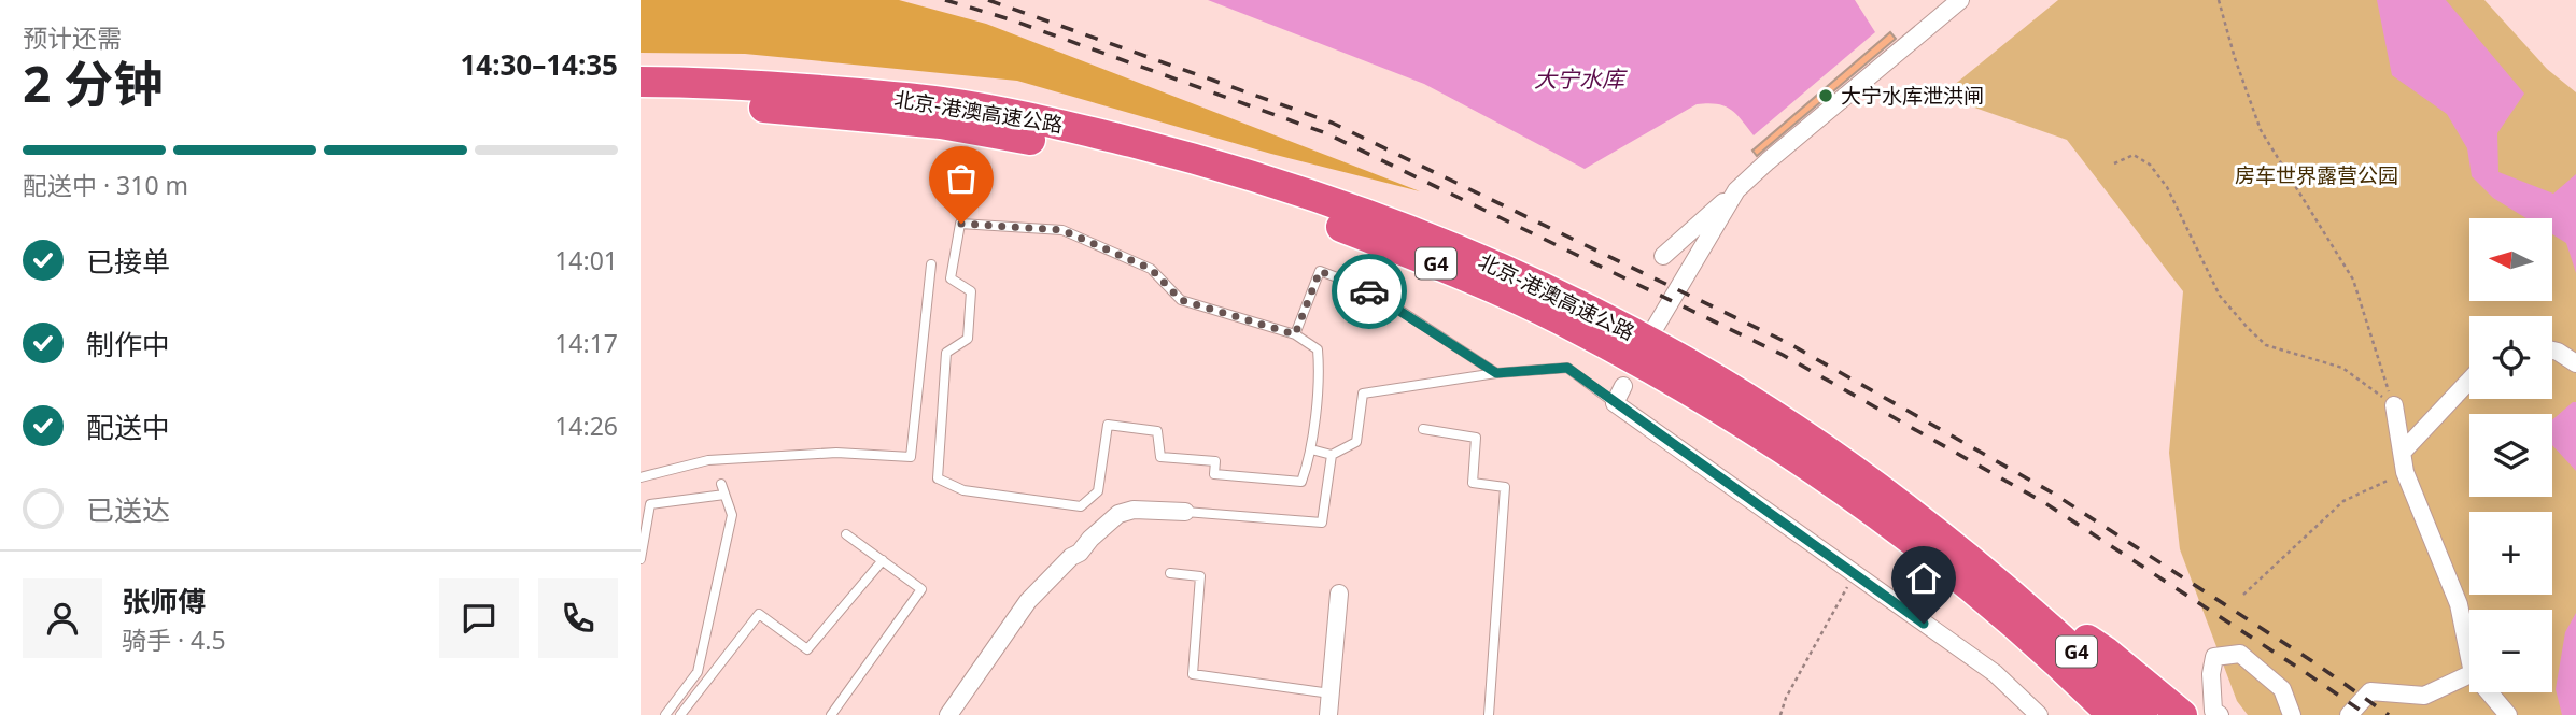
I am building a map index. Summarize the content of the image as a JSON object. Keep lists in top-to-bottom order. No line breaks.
{"streets":{"highway":["北京-港澳高速公路","G4"]},"water":["大宁水库"],"parks":["房车世界露营公园"],"places":["大宁水库泄洪闸"],"north":"left","page":{"heading":["2 分钟","预计还需","14:30–14:35"],"panel":["张师傅","骑手 · 4.5"],"bar":"配送中 · 310 m","list":[["已接单","14:01"],["制作中","14:17"],["配送中","14:26"],"已送达"],"map_buttons":["+","−"]}}
